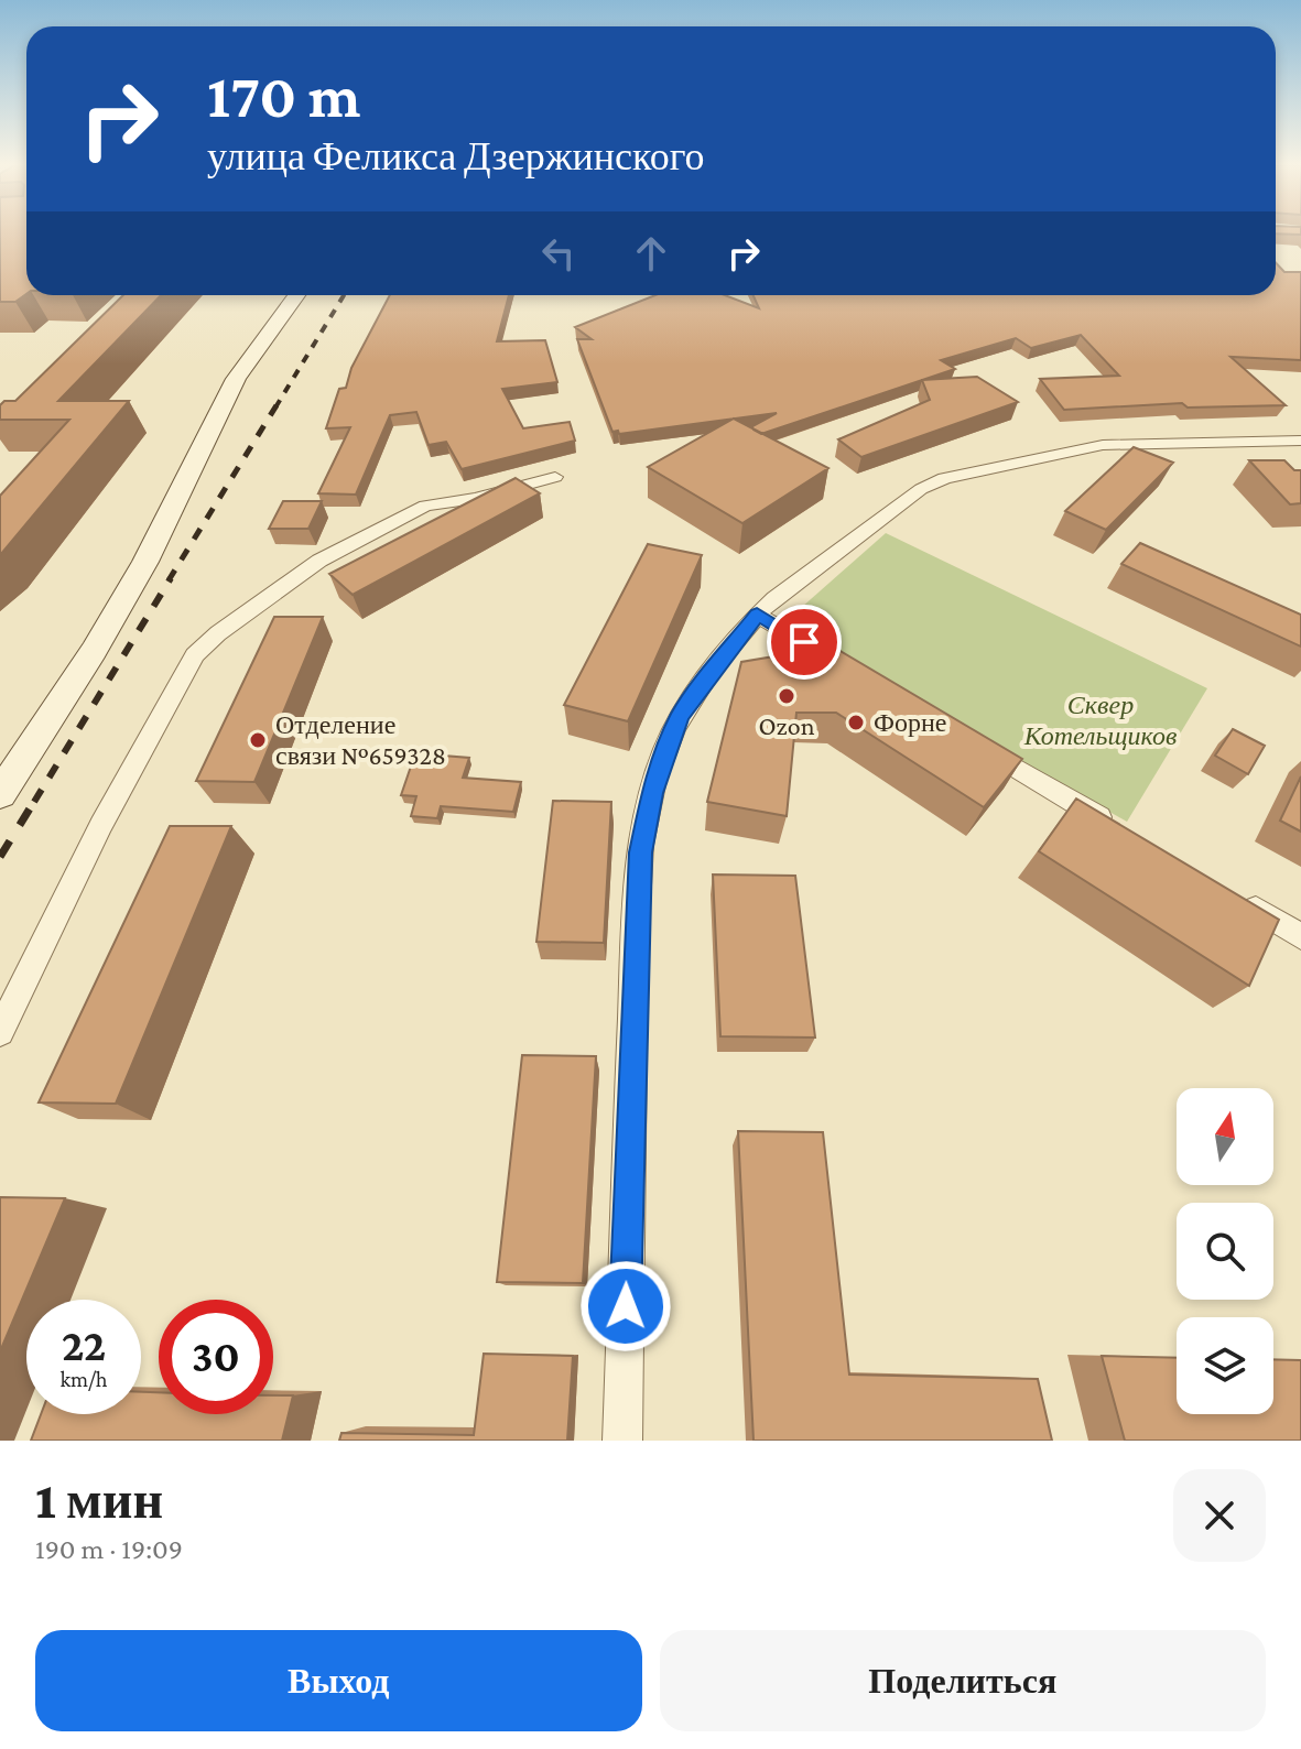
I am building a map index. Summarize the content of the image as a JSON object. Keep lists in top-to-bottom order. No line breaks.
{"parks":["Сквер Котельщиков"],"places":["Ozon","Форне","Отделение связи №659328"],"north":"top","page":{"turn":["170 m","улица Феликса Дзержинского"],"speed":"22 km/h","limit":"30","heading":["1 мин","190 m · 19:09"],"buttons":["Выход","Поделиться"]}}
